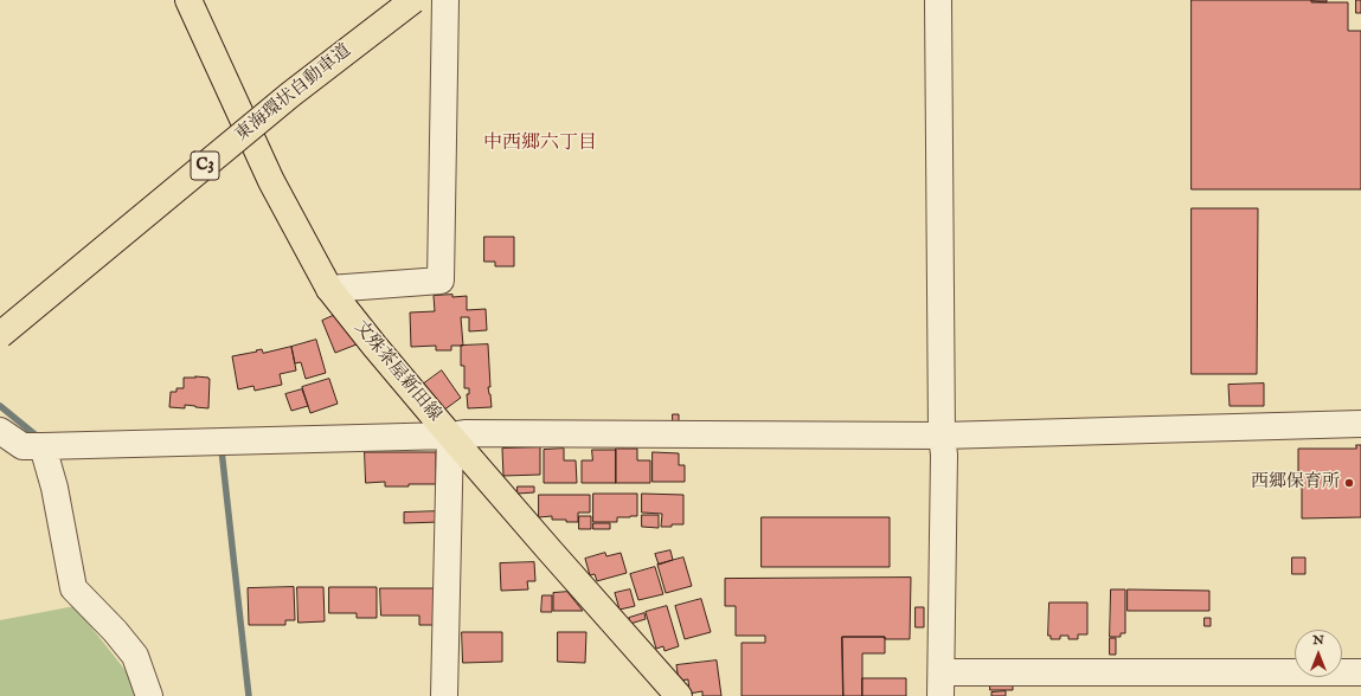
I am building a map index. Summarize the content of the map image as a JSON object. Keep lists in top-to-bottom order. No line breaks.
{"streets":{"main road":["東海環状自動車道","C3","文殊茶屋新田線"]},"districts":["中西郷六丁目"],"places":["西郷保育所"],"north":"top"}
